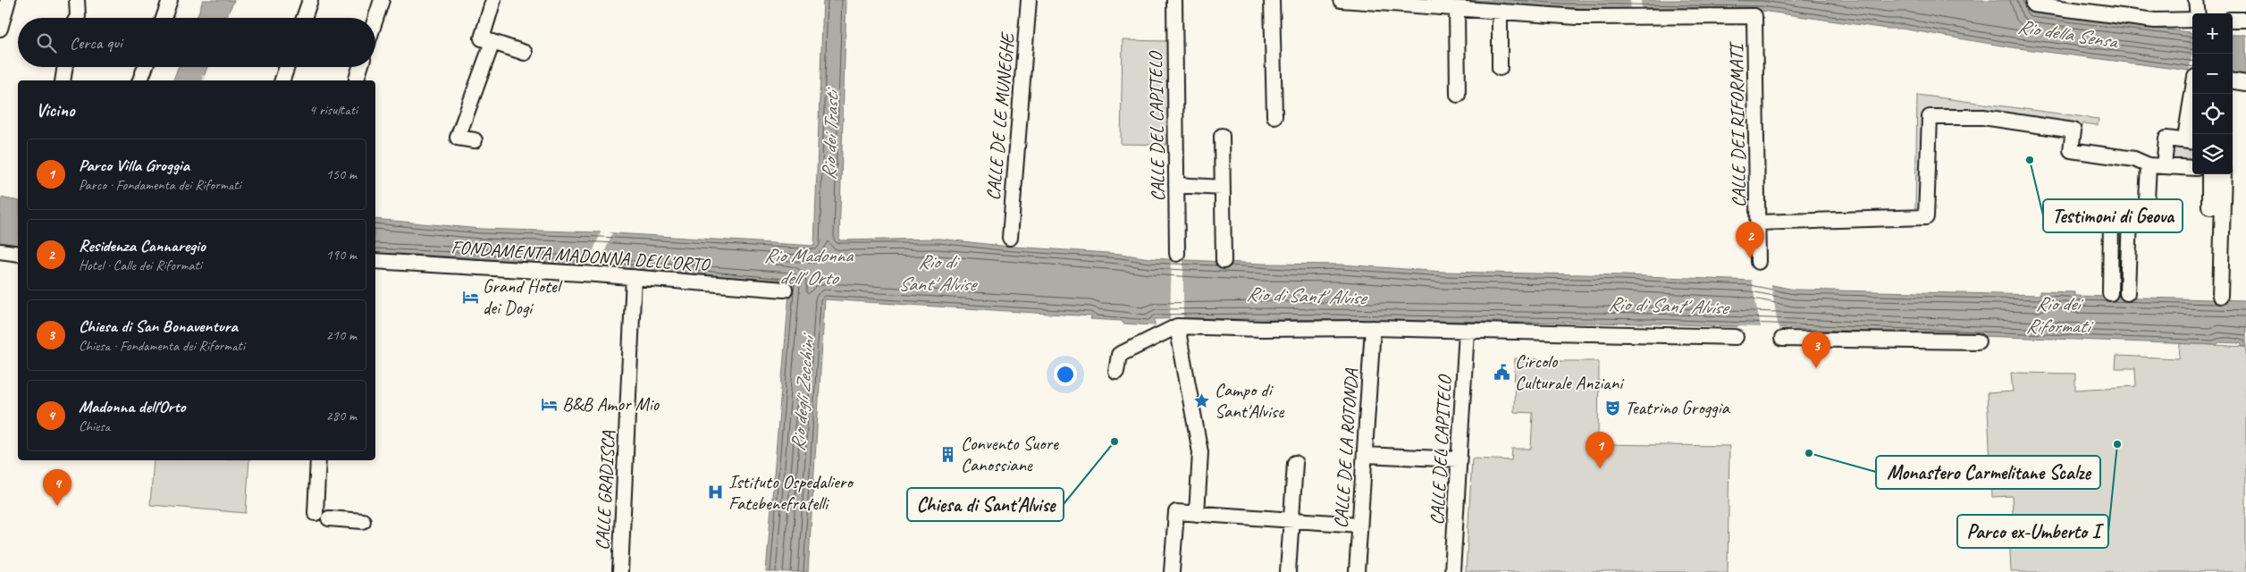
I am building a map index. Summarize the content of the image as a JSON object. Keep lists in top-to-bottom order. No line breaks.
{"streets":{"street":["CALLE DE LE MUNEGHE","CALLE DEI RIFORMATI","CALLE DEL CAPITELO","FONDAMENTA MADONNA DELL'ORTO","CALLE DE LA ROTONDA","CALLE GRADISCA"]},"crossings":[["FONDAMENTA MADONNA DELL'ORTO","CALLE GRADISCA"]],"water":["Rio della Sensa","Rio dei Trasti","Rio Madonna dell' Orto","Rio di Sant' Alvise","Rio dei Riformati","Rio degli Zecchini"],"places":{"other":["Testimoni di Geova","Chiesa di Sant'Alvise","Parco ex-Umberto I","Monastero Carmelitane Scalze"],"hotel":["Grand Hotel dei Dogi","B&B Amor Mio"],"public building":["Circolo Culturale Anziani"],"place":["Campo di Sant'Alvise"],"theatre":["Teatrino Groggia"],"building":["Convento Suore Canossiane"],"hospital":["Istituto Ospedaliero Fatebenefratelli"]},"page":{"map_buttons":["+","−"],"search":"Cerca qui","heading":["Vicino","4 risultati"],"list":[{"mark":"1","name":"Parco Villa Groggia","note":"Parco · Fondamenta dei Riformati","value":"150 m"},{"mark":"2","name":"Residenza Cannaregio","note":"Hotel · Calle dei Riformati","value":"190 m"},{"mark":"3","name":"Chiesa di San Bonaventura","note":"Chiesa · Fondamenta dei Riformati","value":"210 m"},{"mark":"4","name":"Madonna dell'Orto","note":"Chiesa","value":"280 m"}],"pins":["2","3","1","4"]}}
